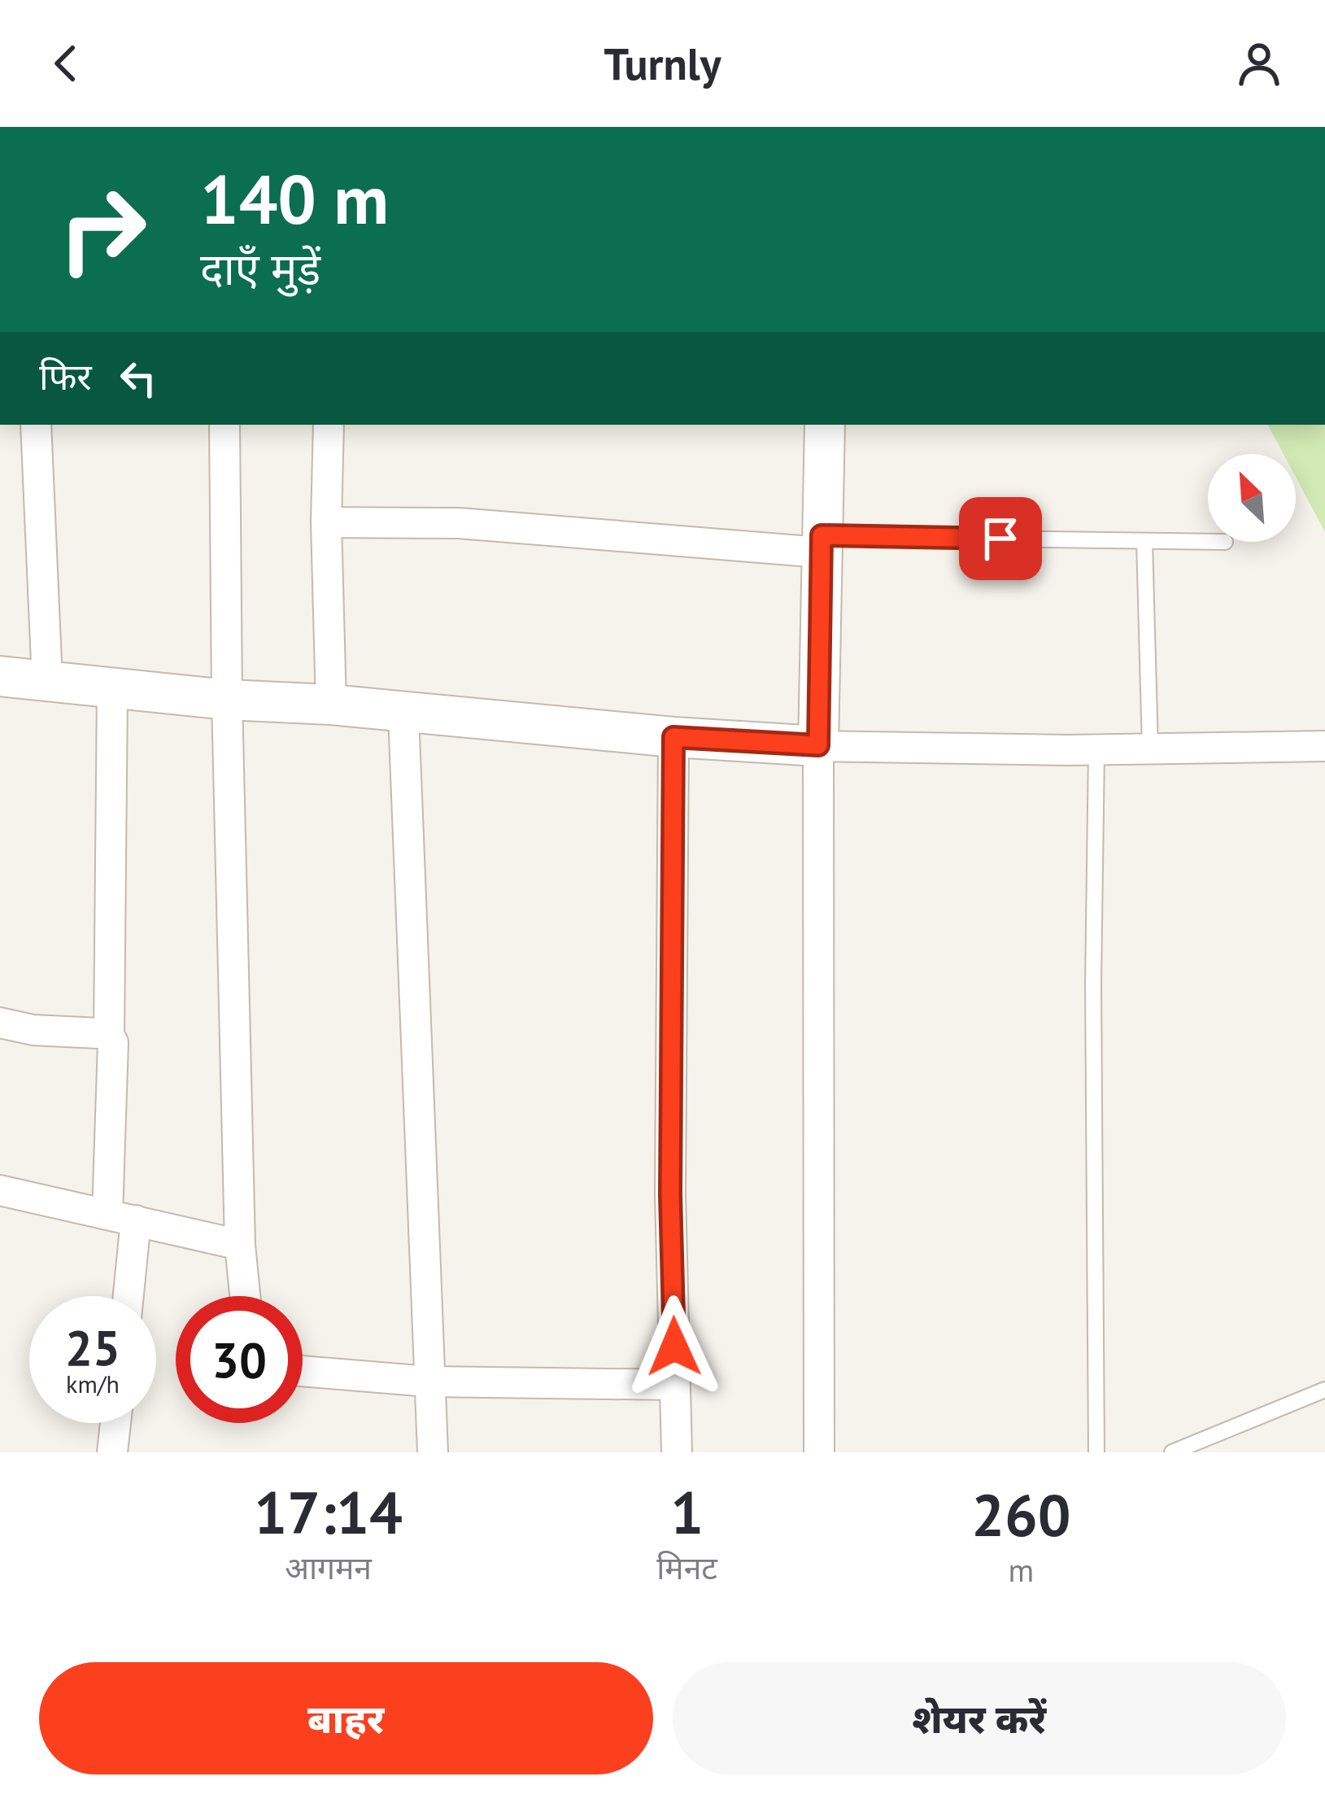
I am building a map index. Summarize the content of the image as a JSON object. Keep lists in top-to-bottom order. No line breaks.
{"north":"top left","page":{"header":"Turnly","turn":["140 m","दाएँ मुड़ें"],"then":"फिर","speed":"25 km/h","limit":"30","eta":["17:14","आगमन","1","मिनट","260","m"],"buttons":["बाहर","शेयर करें"]}}
